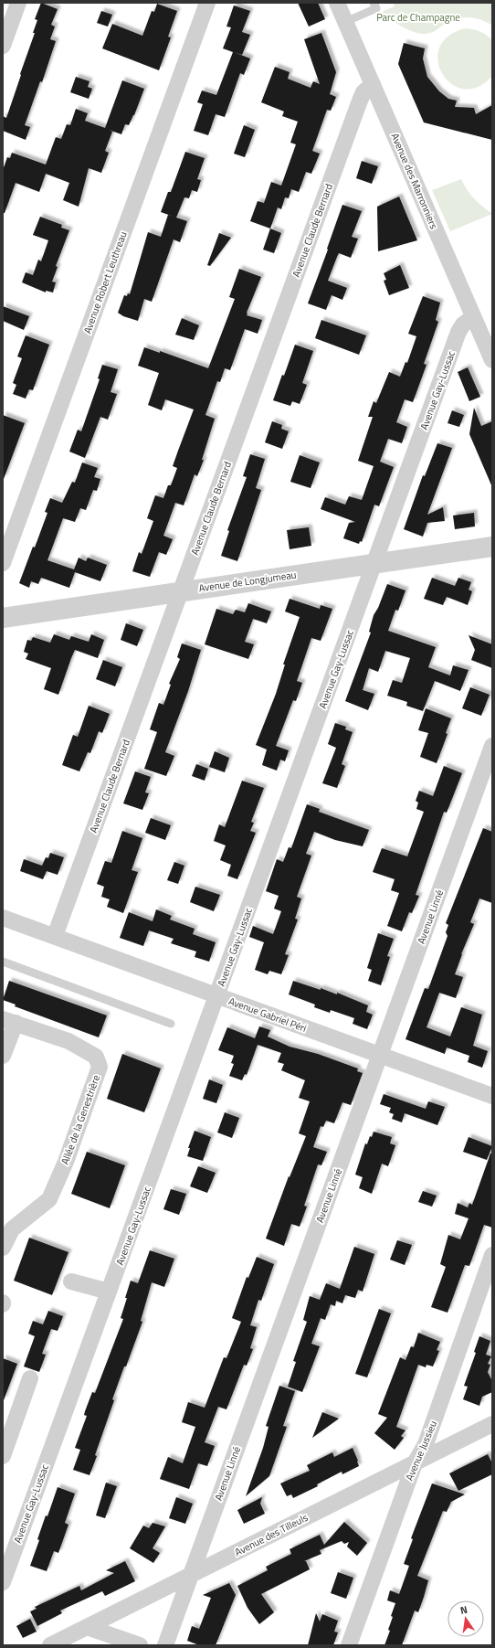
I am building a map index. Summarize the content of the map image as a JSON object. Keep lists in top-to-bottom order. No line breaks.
{"streets":{"street":["Avenue des Marronniers","Avenue Claude Bernard","Avenue Robert Leuthreau","Avenue Gay-Lussac","Avenue de Longjumeau","Avenue Linné","Avenue Gabriel Péri","Allée de la Genestrière","Avenue Jussieu","Avenue des Tilleuls"]},"crossings":[["Avenue des Marronniers","Avenue Claude Bernard"],["Avenue des Marronniers","Avenue Gay-Lussac"],["Avenue Claude Bernard","Avenue de Longjumeau"],["Avenue Claude Bernard","Avenue Gabriel Péri"],["Avenue Gay-Lussac","Avenue de Longjumeau"],["Avenue Gay-Lussac","Avenue Gabriel Péri"],["Avenue Linné","Avenue Gabriel Péri"],["Avenue Linné","Avenue des Tilleuls"],["Avenue Jussieu","Avenue des Tilleuls"]],"parks":["Parc de Champagne"],"north":"top"}
